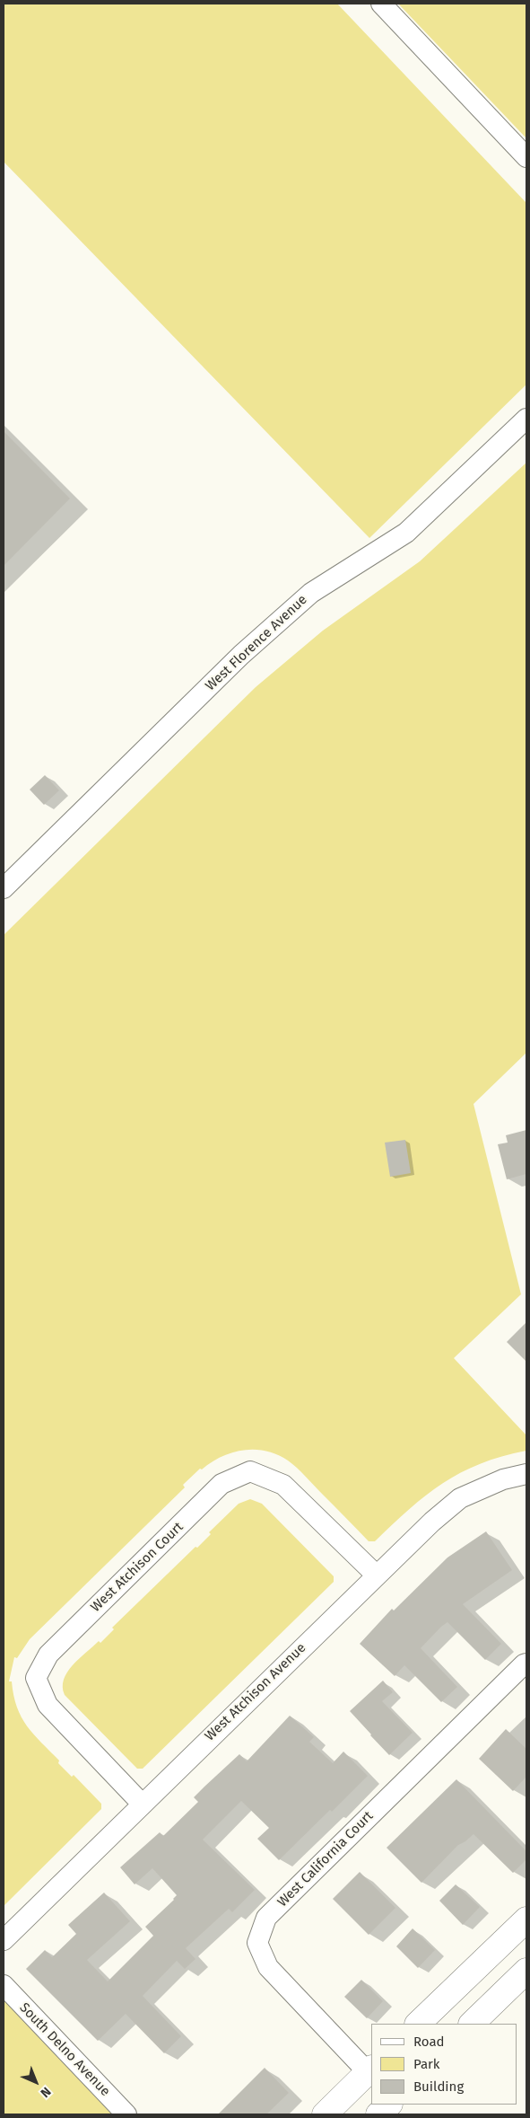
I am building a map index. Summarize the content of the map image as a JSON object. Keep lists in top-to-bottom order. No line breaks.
{"streets":{"street":["West Florence Avenue","West Atchison Court","West Atchison Avenue","West California Court","South Delno Avenue"]},"crossings":[["West Atchison Court","West Atchison Avenue"]],"legend":["Road","Park","Building"],"north":"bottom right"}
